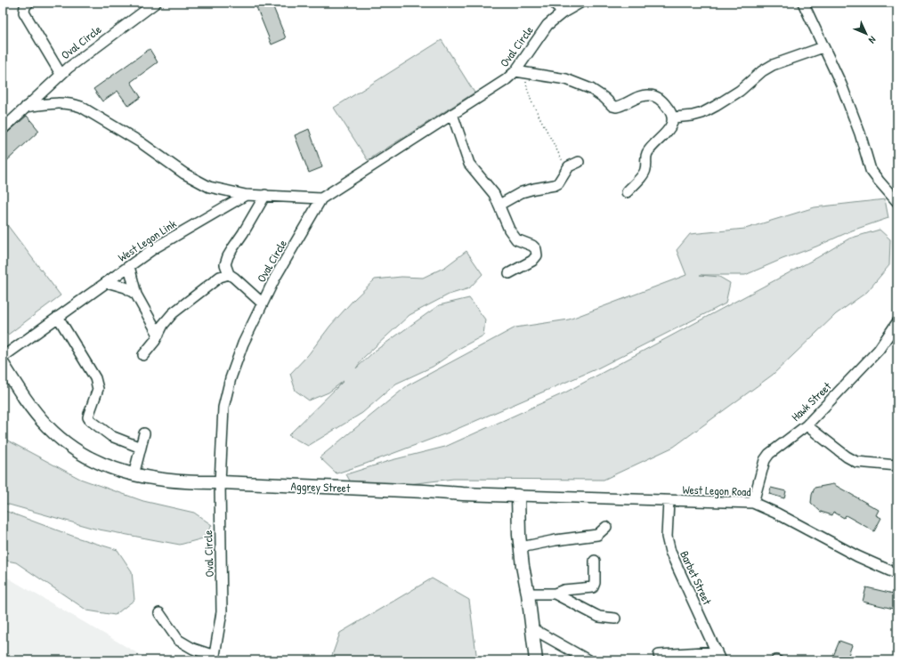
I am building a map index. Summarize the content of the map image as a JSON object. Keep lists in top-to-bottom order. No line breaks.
{"streets":{"main road":["Aggrey Street"],"street":["Oval Circle","West Legon Link","Hawk Street","West Legon Road","Barbet Street"]},"crossings":[["Oval Circle","Aggrey Street"],["Hawk Street","West Legon Road"],["Aggrey Street","West Legon Road"],["West Legon Road","Barbet Street"]],"north":"bottom right"}
